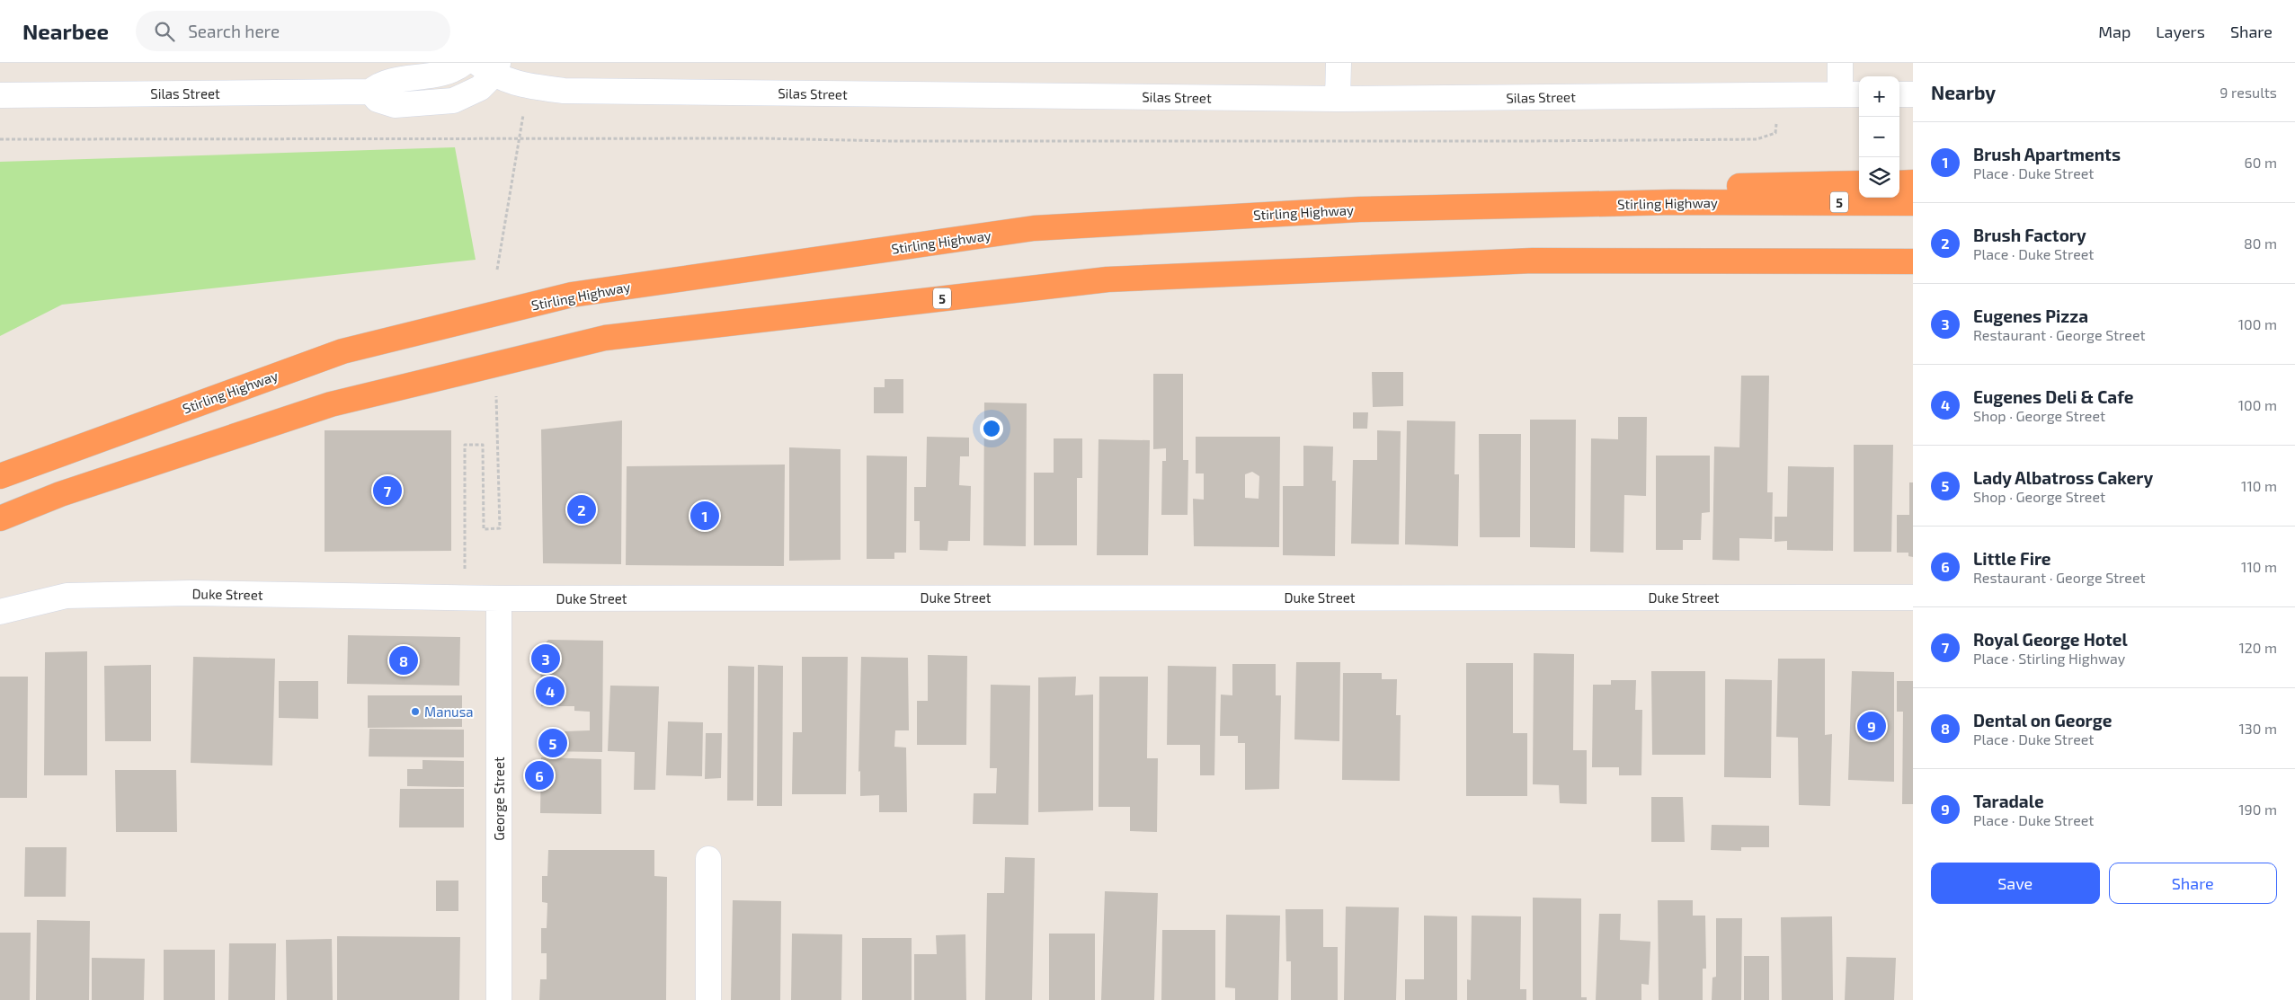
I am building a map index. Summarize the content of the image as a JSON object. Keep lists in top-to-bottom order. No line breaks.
{"streets":{"highway":["5","Stirling Highway"],"street":["Silas Street","Duke Street","George Street"]},"crossings":[["Duke Street","George Street"]],"places":["Manusa"],"page":{"header":"Nearbee","search":"Search here","nav":["Map","Layers","Share"],"heading":["Nearby","9 results"],"map_buttons":["+","−"],"list":[{"mark":"1","name":"Brush Apartments","note":"Place · Duke Street","value":"60 m"},{"mark":"2","name":"Brush Factory","note":"Place · Duke Street","value":"80 m"},{"mark":"3","name":"Eugenes Pizza","note":"Restaurant · George Street","value":"100 m"},{"mark":"4","name":"Eugenes Deli & Cafe","note":"Shop · George Street","value":"100 m"},{"mark":"5","name":"Lady Albatross Cakery","note":"Shop · George Street","value":"110 m"},{"mark":"6","name":"Little Fire","note":"Restaurant · George Street","value":"110 m"},{"mark":"7","name":"Royal George Hotel","note":"Place · Stirling Highway","value":"120 m"},{"mark":"8","name":"Dental on George","note":"Place · Duke Street","value":"130 m"},{"mark":"9","name":"Taradale","note":"Place · Duke Street","value":"190 m"}],"pins":["7","2","1","3","8","4","9","5","6"],"buttons":["Save","Share"]}}
